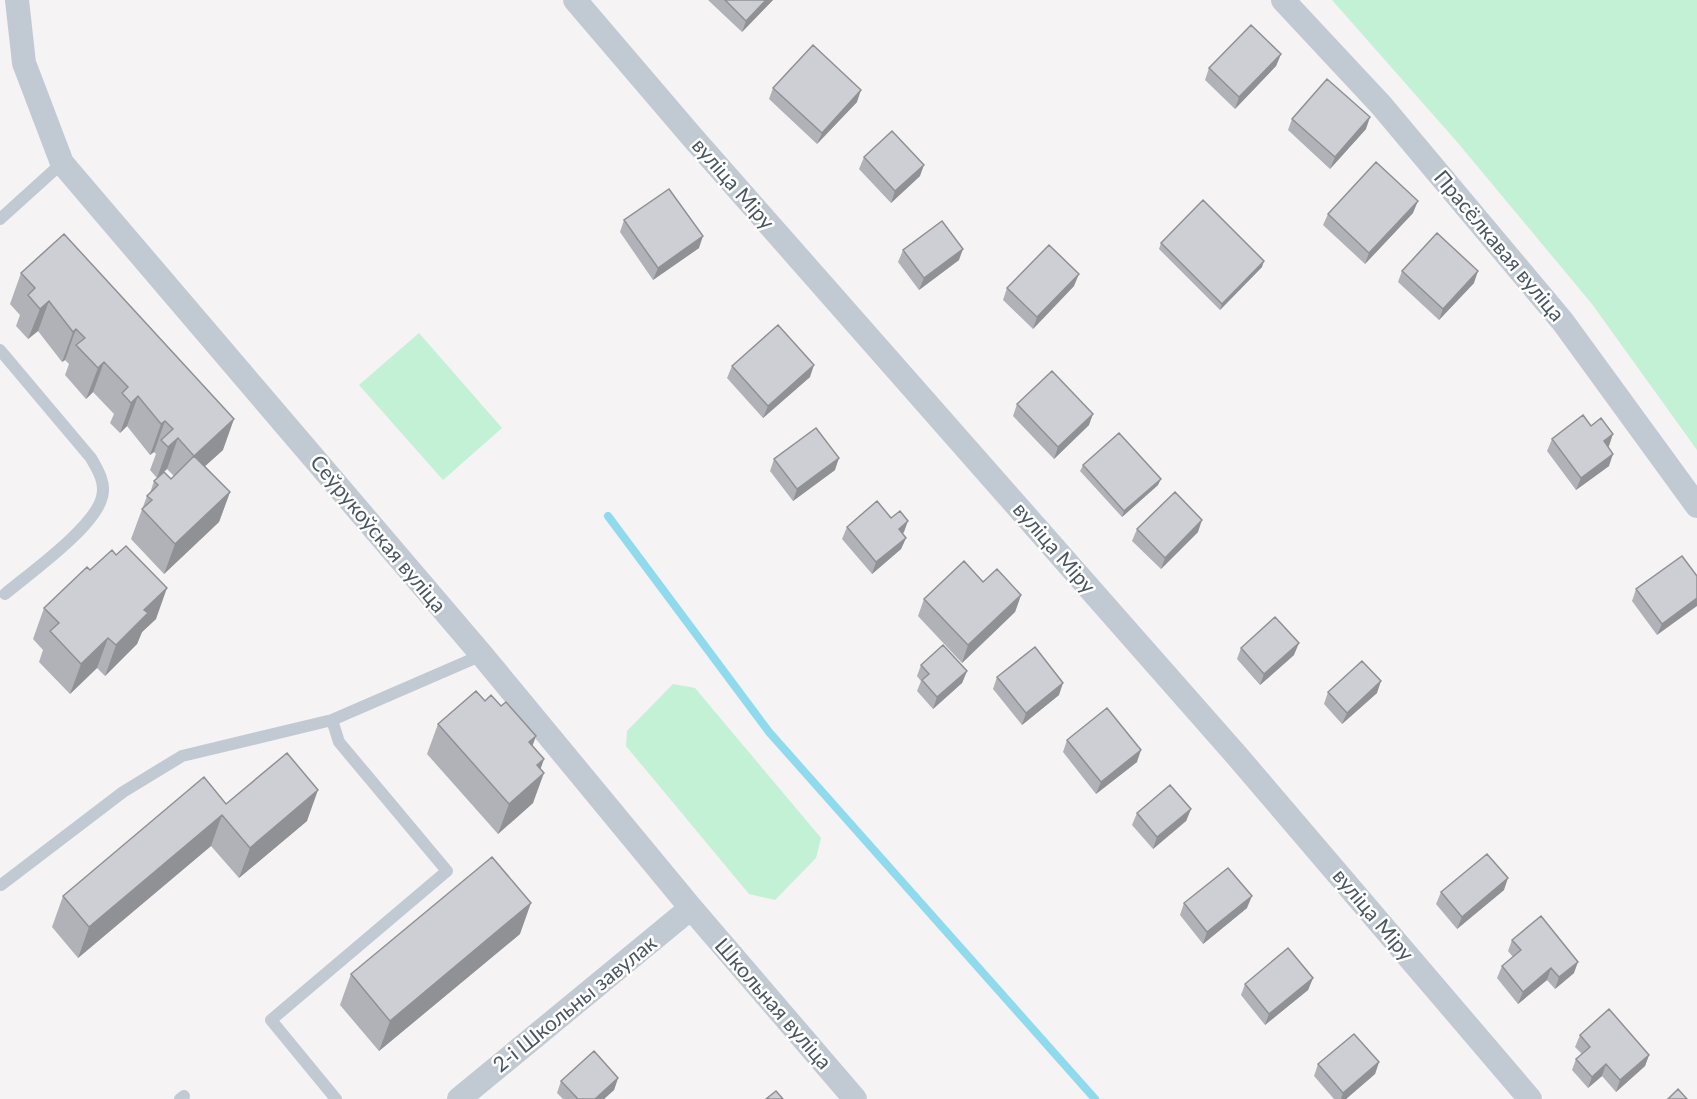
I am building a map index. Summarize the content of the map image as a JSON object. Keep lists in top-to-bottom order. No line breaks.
{"streets":{"street":["вуліца Міру","Прасёлкавая вуліца","Сеўрукоўская вуліца","2-і Школьны завулак","Школьная вуліца"]},"crossings":[["Сеўрукоўская вуліца","2-і Школьны завулак"],["Сеўрукоўская вуліца","Школьная вуліца"],["2-і Школьны завулак","Школьная вуліца"]]}
